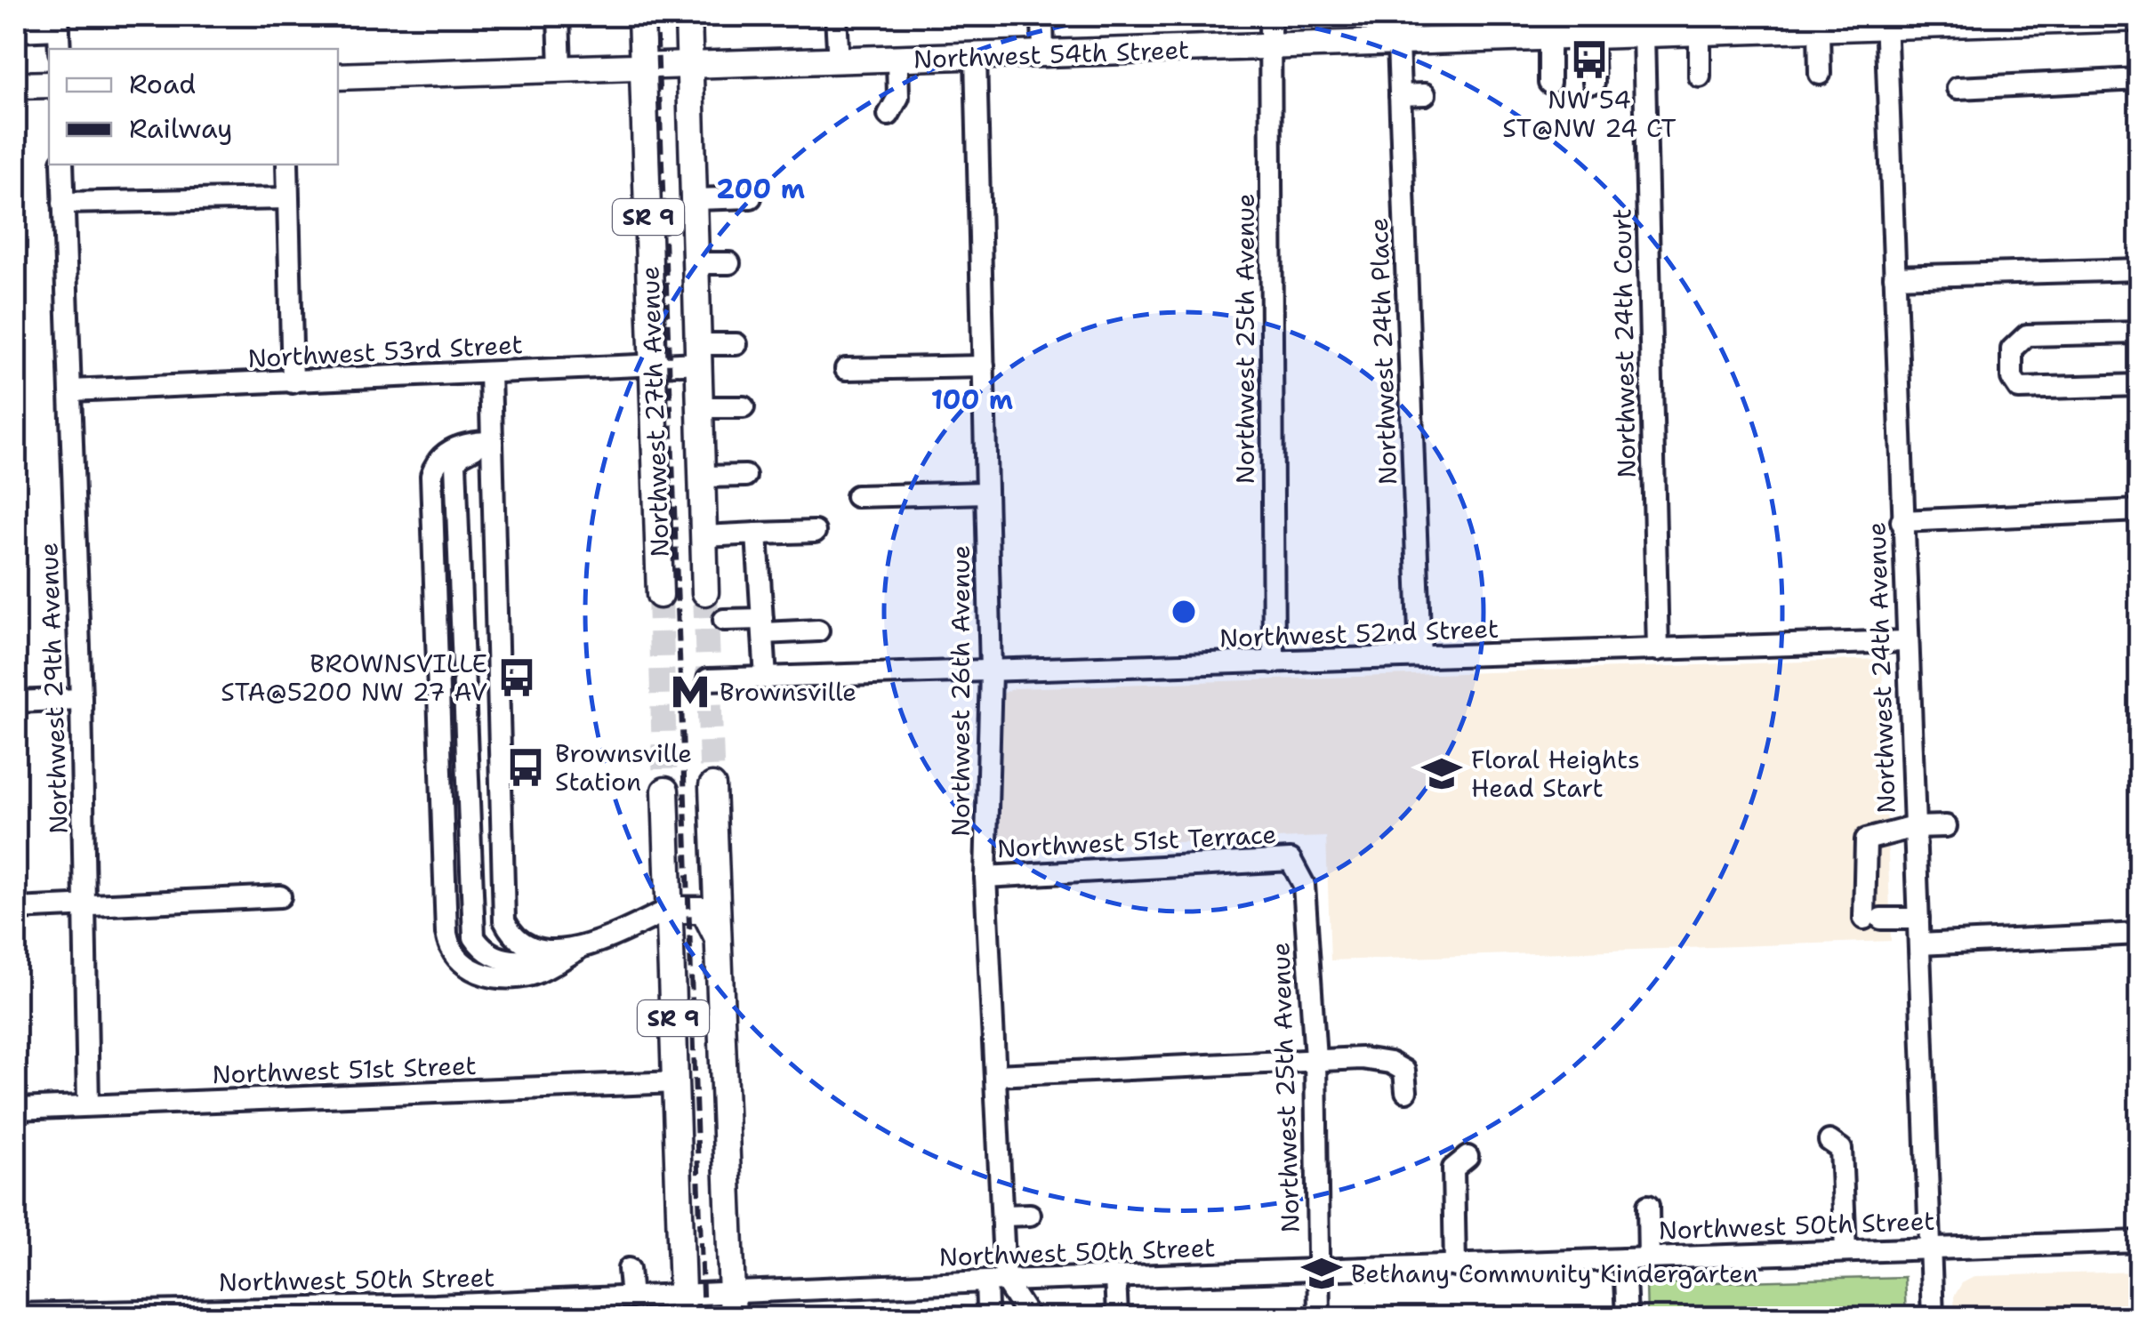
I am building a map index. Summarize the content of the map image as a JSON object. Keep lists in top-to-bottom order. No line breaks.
{"streets":{"main road":["Northwest 54th Street","SR 9","Northwest 27th Avenue"],"street":["Northwest 25th Avenue","Northwest 24th Court","Northwest 53rd Street","Northwest 24th Place","Northwest 52nd Street","Northwest 24th Avenue","Northwest 29th Avenue","Northwest 26th Avenue","Northwest 51st Terrace","Northwest 51st Street","Northwest 50th Street"]},"crossings":[["Northwest 54th Street","Northwest 25th Avenue"],["Northwest 54th Street","Northwest 24th Court"],["Northwest 54th Street","Northwest 24th Place"],["Northwest 54th Street","Northwest 27th Avenue"],["Northwest 54th Street","Northwest 24th Avenue"],["Northwest 54th Street","Northwest 26th Avenue"],["SR 9","Northwest 51st Street"],["SR 9","Northwest 50th Street"],["Northwest 25th Avenue","Northwest 52nd Street"],["Northwest 25th Avenue","Northwest 51st Terrace"],["Northwest 25th Avenue","Northwest 50th Street"],["Northwest 24th Court","Northwest 52nd Street"],["Northwest 53rd Street","Northwest 27th Avenue"],["Northwest 53rd Street","Northwest 29th Avenue"],["Northwest 24th Place","Northwest 52nd Street"],["Northwest 52nd Street","Northwest 24th Avenue"],["Northwest 52nd Street","Northwest 26th Avenue"],["Northwest 24th Avenue","Northwest 50th Street"],["Northwest 29th Avenue","Northwest 51st Street"],["Northwest 26th Avenue","Northwest 51st Terrace"],["Northwest 26th Avenue","Northwest 50th Street"]],"places":{"bus stop":["NW 54 ST@NW 24 CT","BROWNSVILLE STA@5200 NW 27 AV","Brownsville Station"],"metro station":["Brownsville"],"school or university":["Floral Heights Head Start","Bethany Community Kindergarten"]},"legend":["Road","Railway"],"rings":["200 m","100 m"]}
